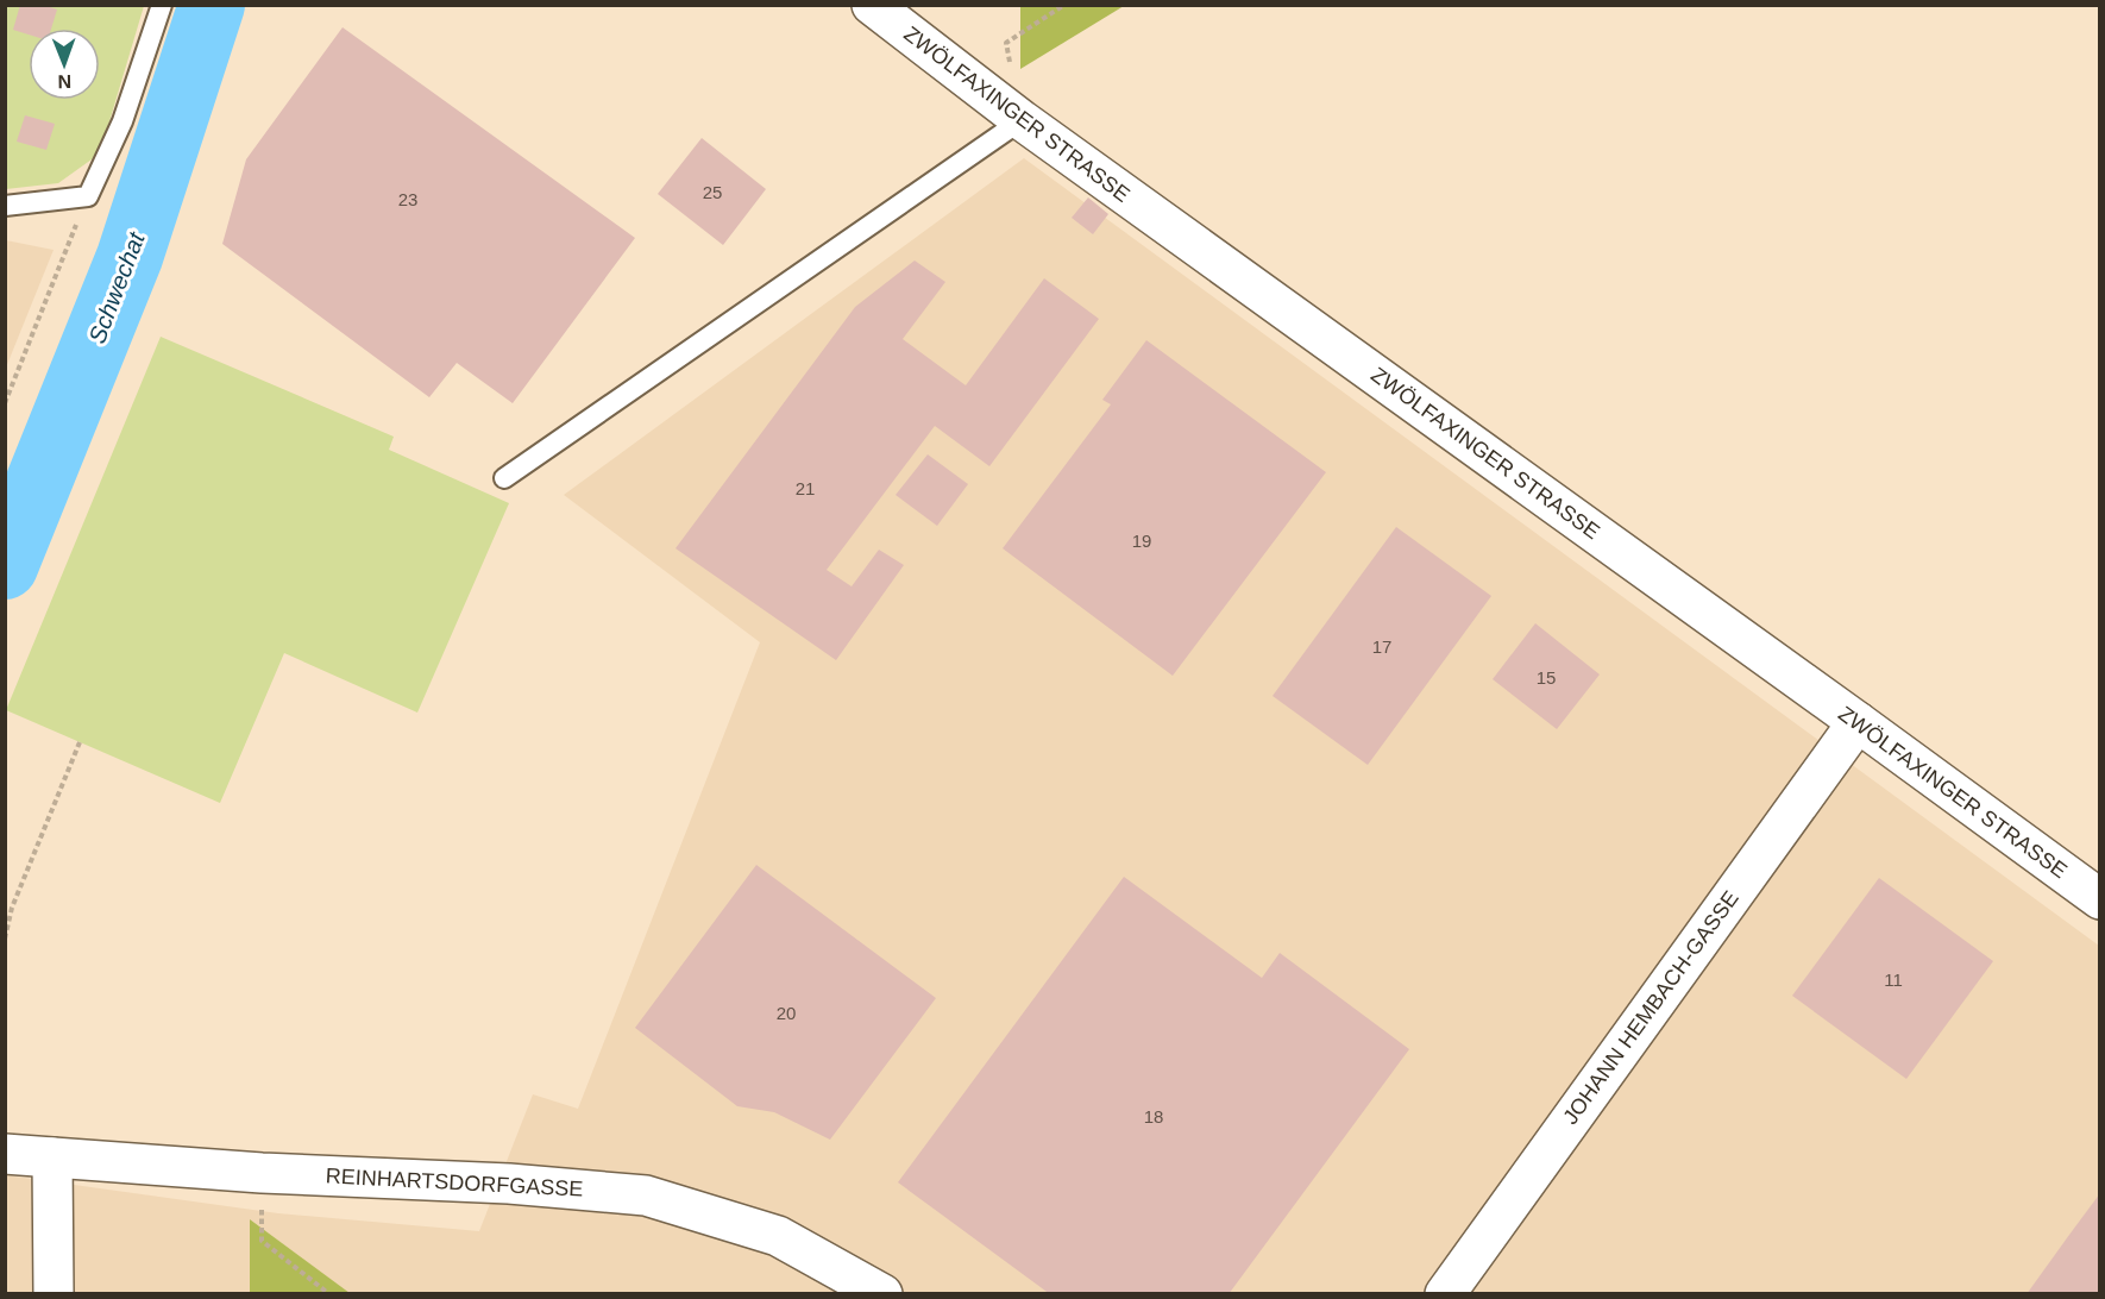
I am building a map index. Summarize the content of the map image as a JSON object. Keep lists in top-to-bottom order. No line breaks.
{"streets":{"street":["ZWÖLFAXINGER STRASSE","JOHANN HEMBACH-GASSE","REINHARTSDORFGASSE"]},"crossings":[["ZWÖLFAXINGER STRASSE","JOHANN HEMBACH-GASSE"]],"water":["Schwechat"],"house_numbers":["25","23","21","19","17","15","11","20","18"],"north":"bottom"}
